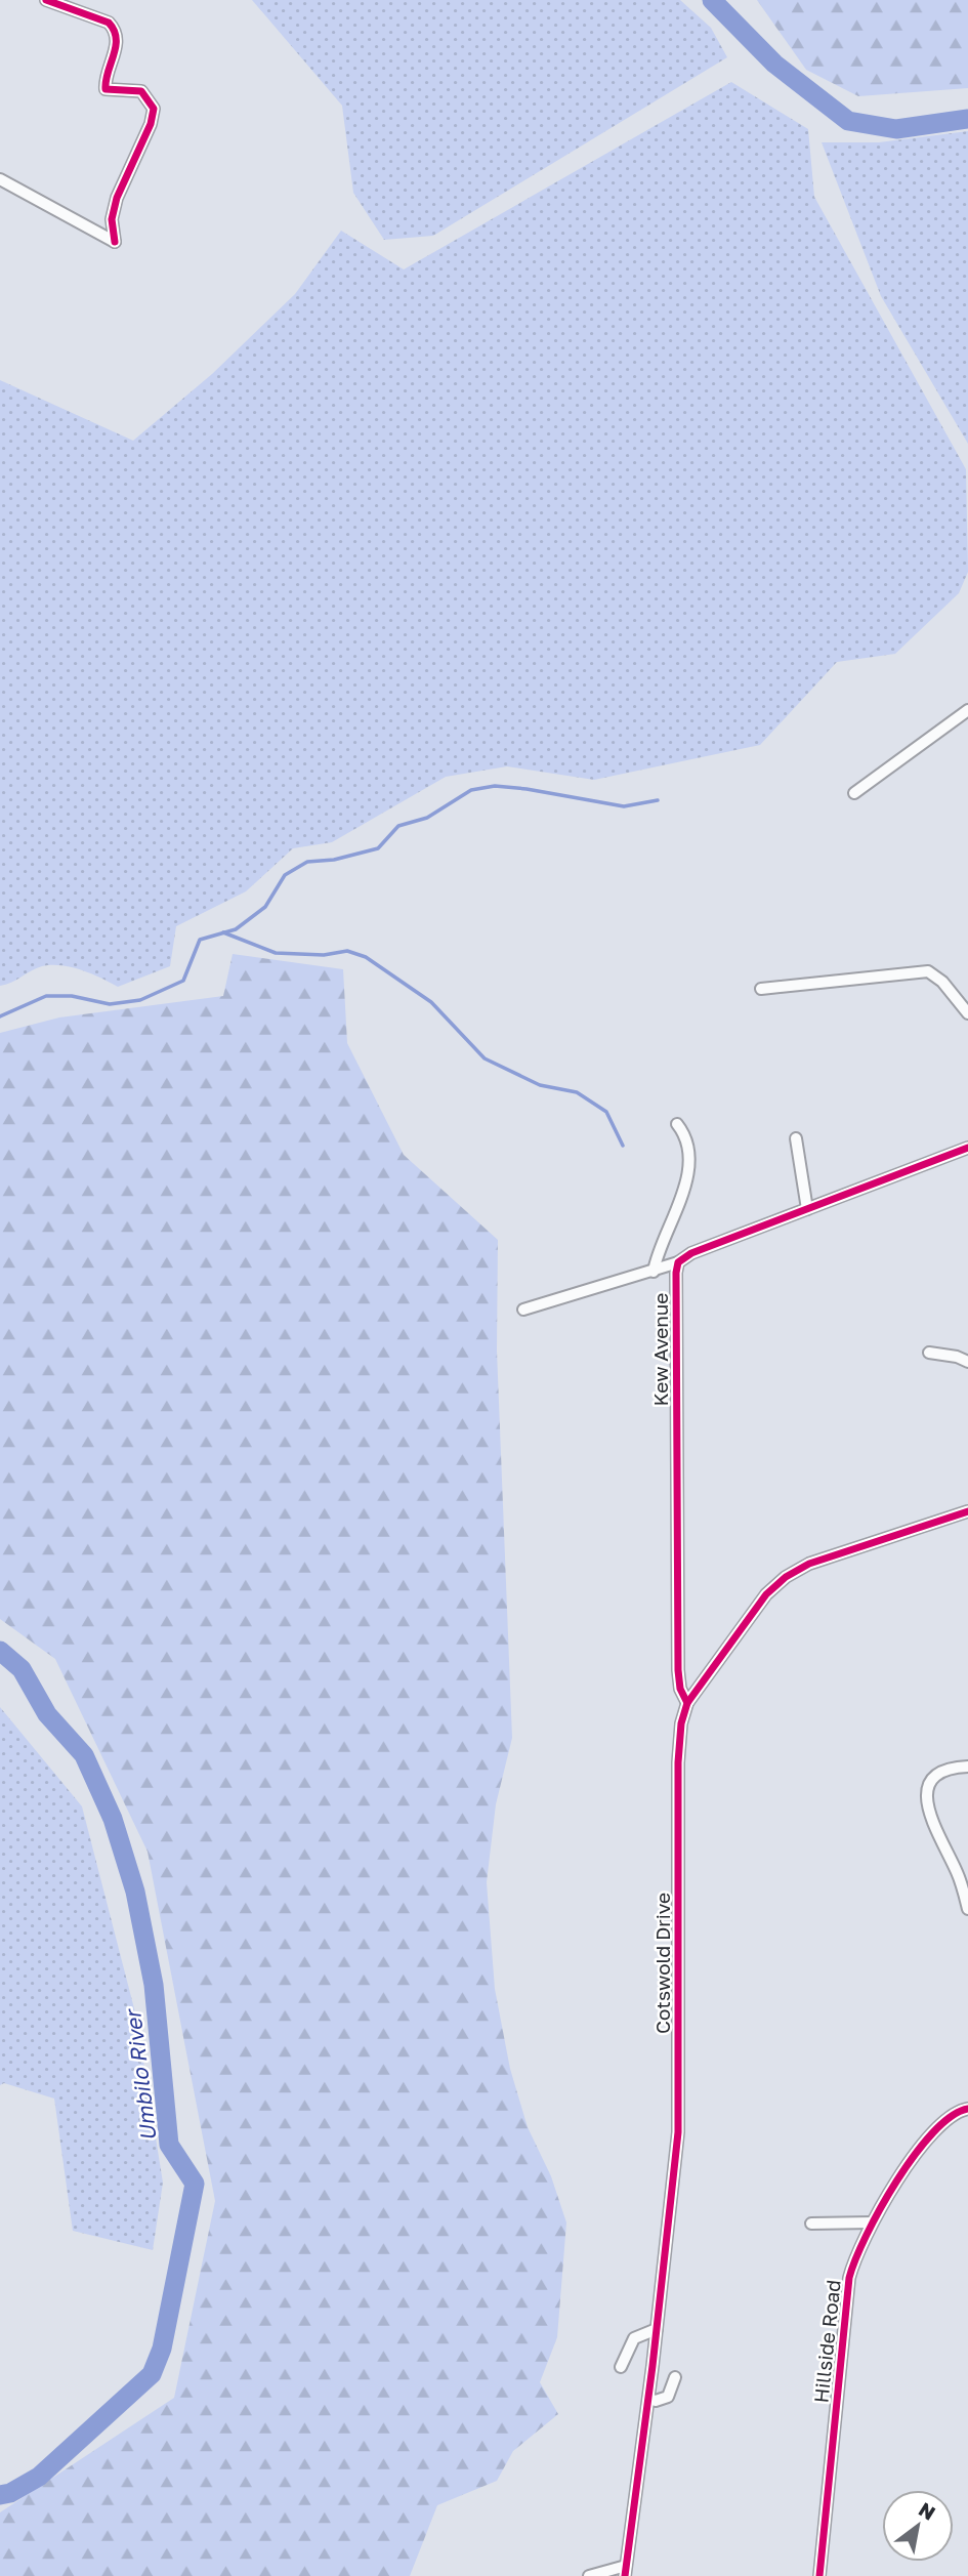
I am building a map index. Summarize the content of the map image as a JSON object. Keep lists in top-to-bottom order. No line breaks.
{"streets":{"street":["Kew Avenue","Cotswold Drive","Hillside Road"]},"crossings":[["Kew Avenue","Cotswold Drive"]],"water":["Umbilo River"],"north":"top right"}
